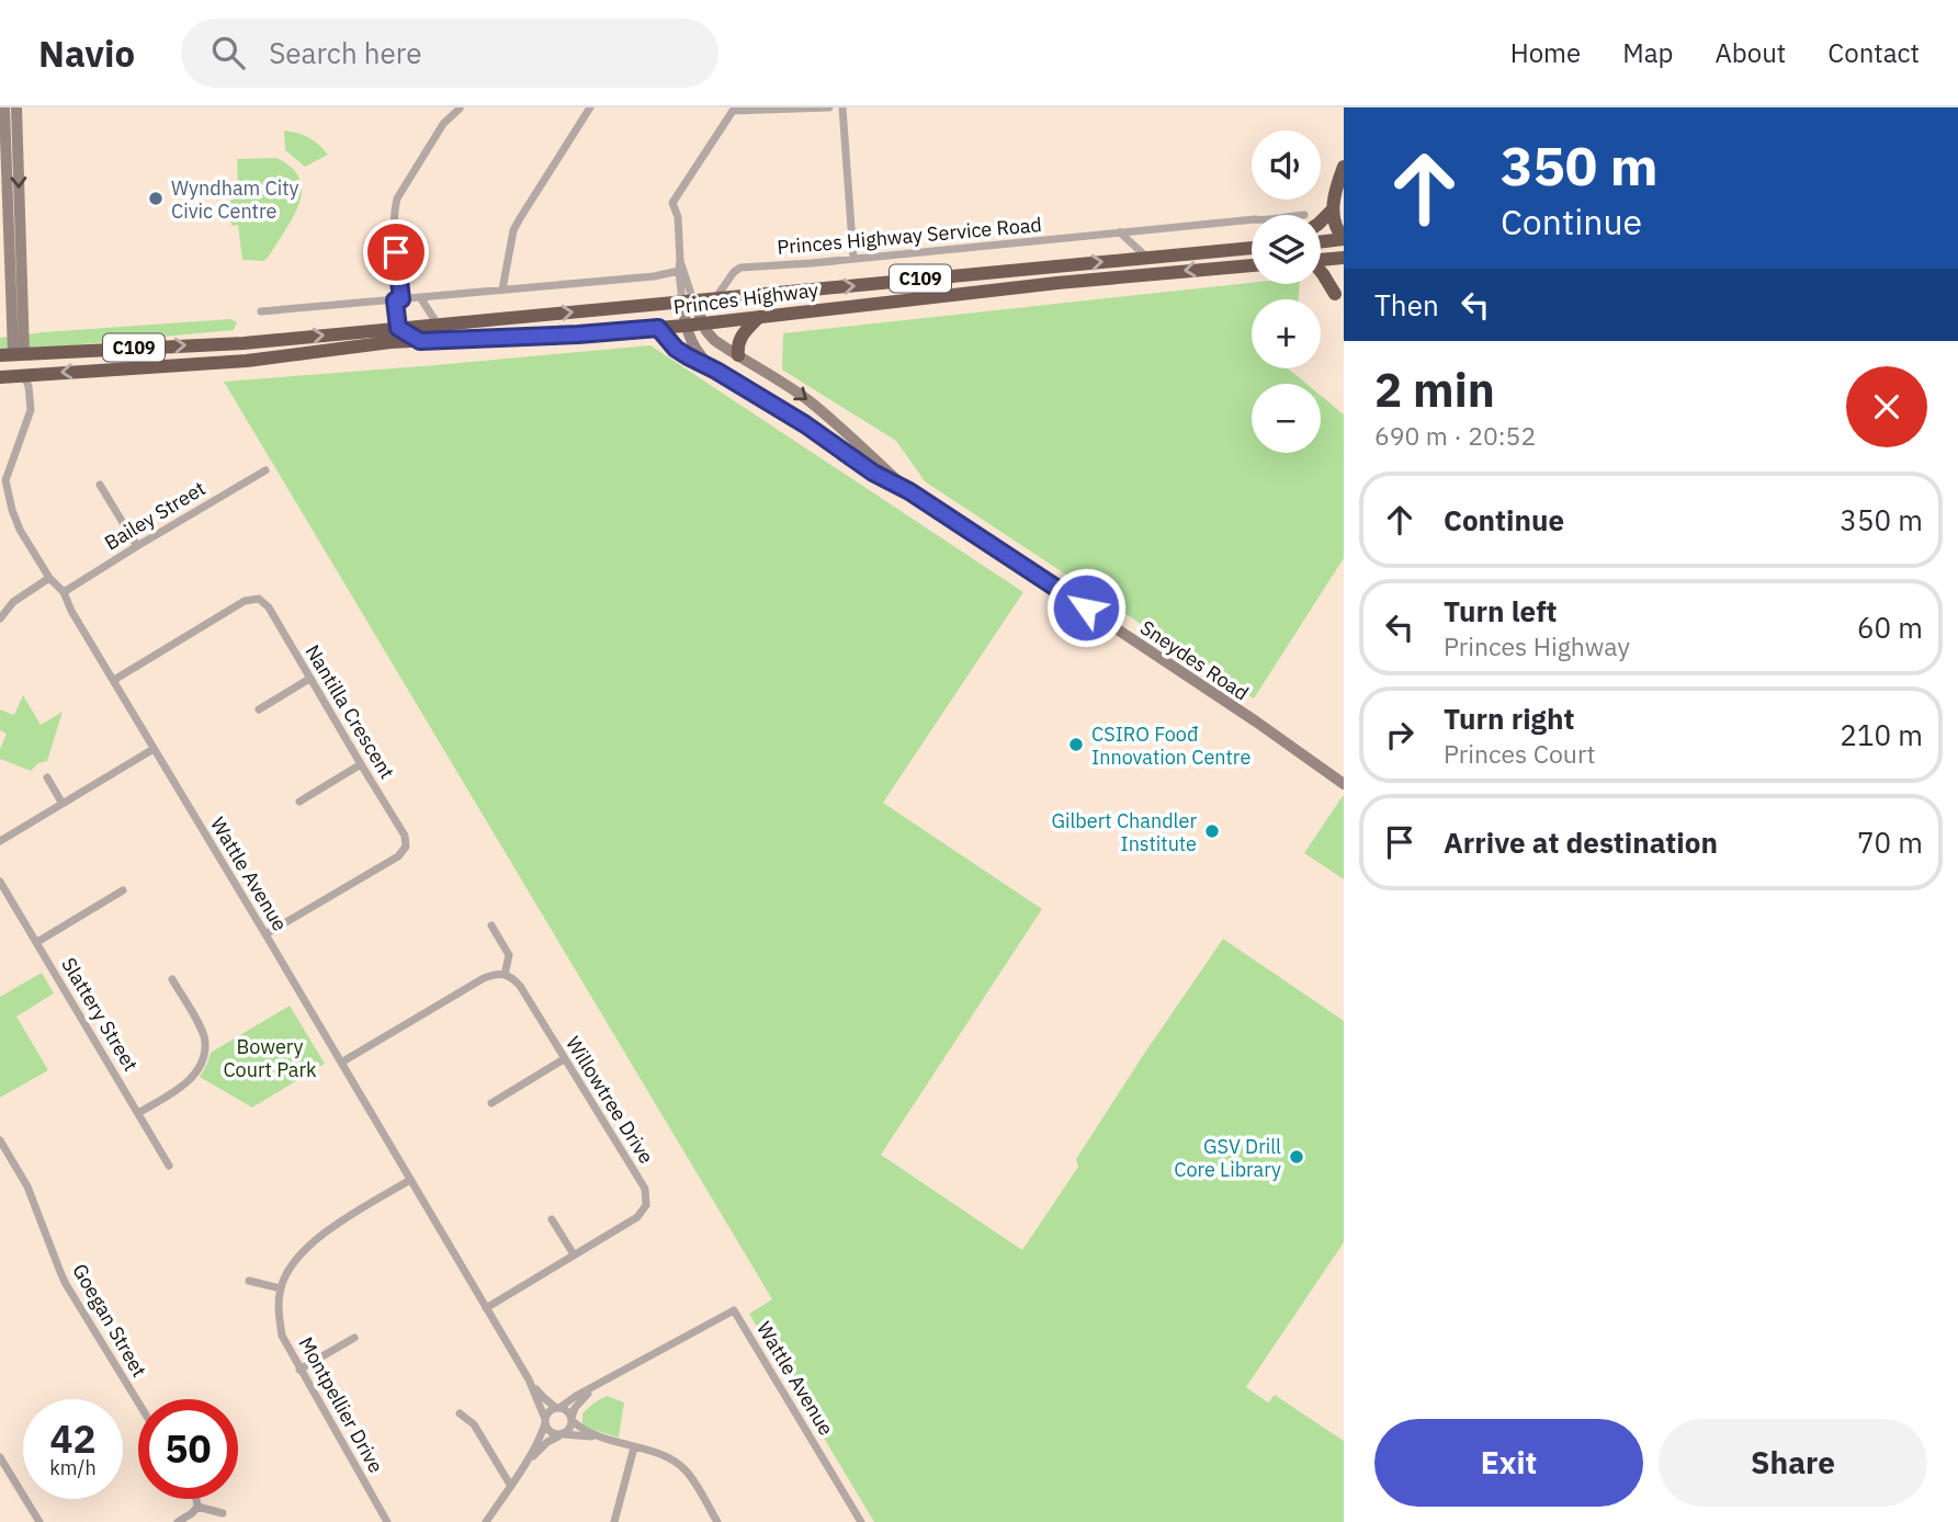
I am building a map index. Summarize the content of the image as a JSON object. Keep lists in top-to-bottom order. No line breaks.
{"streets":{"highway":["C109","Princes Highway"],"main road":["Sneydes Road"],"street":["Princes Highway Service Road","Bailey Street","Nantilla Crescent","Wattle Avenue","Slattery Street","Willowtree Drive","Goegan Street","Montpellier Drive"]},"crossings":[["Princes Highway Service Road","Princes Highway"],["Princes Highway","Sneydes Road"],["Princes Highway","Wattle Avenue"],["Bailey Street","Wattle Avenue"],["Nantilla Crescent","Wattle Avenue"],["Wattle Avenue","Willowtree Drive"],["Wattle Avenue","Montpellier Drive"]],"parks":["Bowery Court Park"],"places":["Wyndham City Civic Centre","CSIRO Foođ Innovation Centre","Gilbert Chandler Institute","GSV Drill Core Library"],"page":{"header":"Navio","search":"Search here","nav":["Home","Map","About","Contact"],"turn":["350 m","Continue"],"map_buttons":["+","−"],"then":"Then","heading":["2 min","690 m · 20:52"],"list":[{"name":"Continue","value":"350 m"},{"name":"Turn left","note":"Princes Highway","value":"60 m"},{"name":"Turn right","note":"Princes Court","value":"210 m"},{"name":"Arrive at destination","value":"70 m"}],"speed":"42 km/h","limit":"50","buttons":["Exit","Share"]}}
